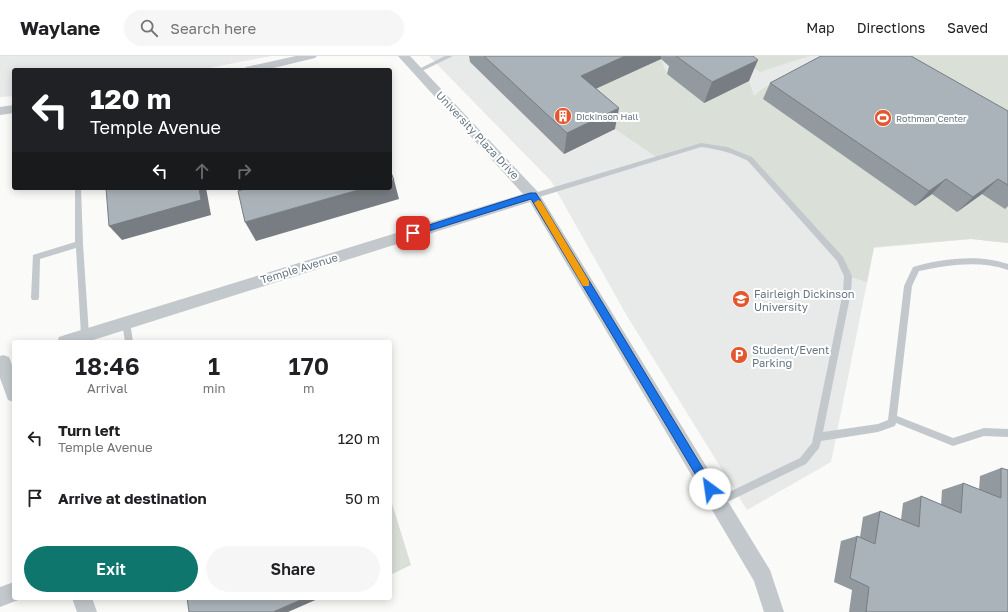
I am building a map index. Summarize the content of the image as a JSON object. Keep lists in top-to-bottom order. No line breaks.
{"streets":{"street":["University Plaza Drive","Temple Avenue"]},"crossings":[["University Plaza Drive","Temple Avenue"]],"places":{"building":["Dickinson Hall"],"sports":["Rothman Center"],"school or university":["Fairleigh Dickinson University"],"parking":["Student/Event Parking"]},"page":{"header":"Waylane","search":"Search here","nav":["Map","Directions","Saved"],"turn":["120 m","Temple Avenue"],"eta":["18:46","Arrival","1","min","170","m"],"list":[{"name":"Turn left","note":"Temple Avenue","value":"120 m"},{"name":"Arrive at destination","value":"50 m"}],"buttons":["Exit","Share"]}}
